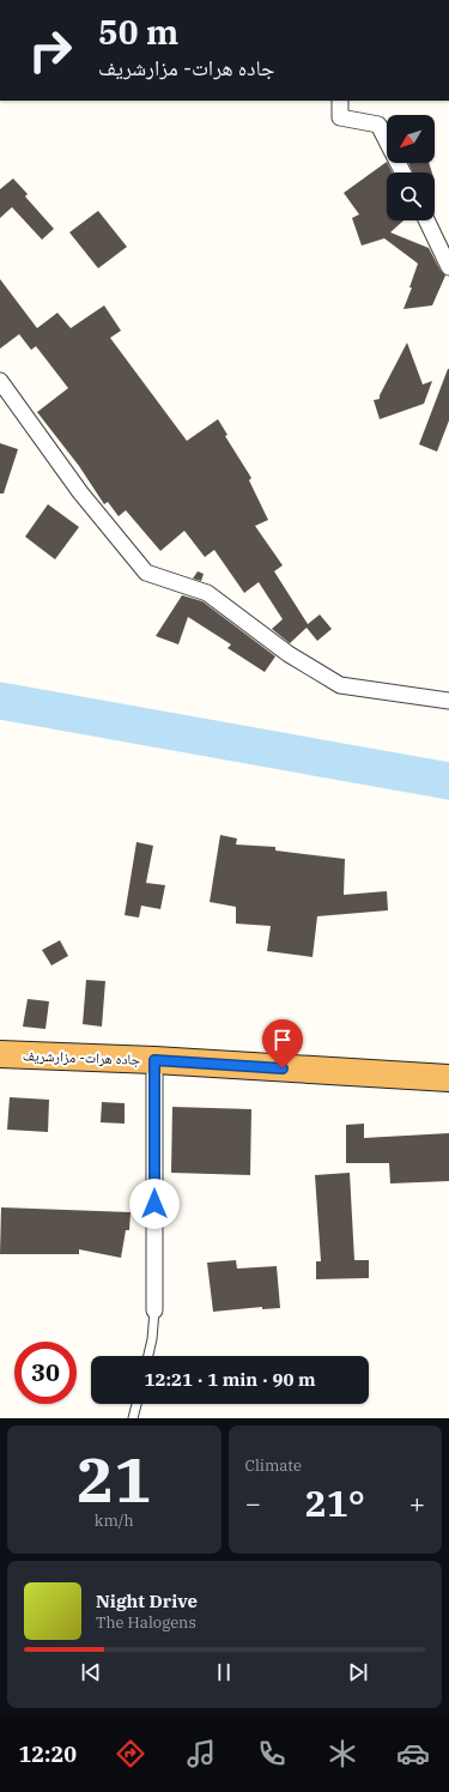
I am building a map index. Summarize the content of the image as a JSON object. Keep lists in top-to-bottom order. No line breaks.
{"streets":{"highway":["جاده هرات- مزارشریف"]},"north":"bottom left","page":{"turn":["50 m","جاده هرات- مزارشریف"],"limit":"30","trip":"12:21 · 1 min · 90 m","tile":[["21","km/h"],"Climate"],"heat":["−","21°","+"],"song":["Night Drive","The Halogens"],"tabs":"12:20"}}
